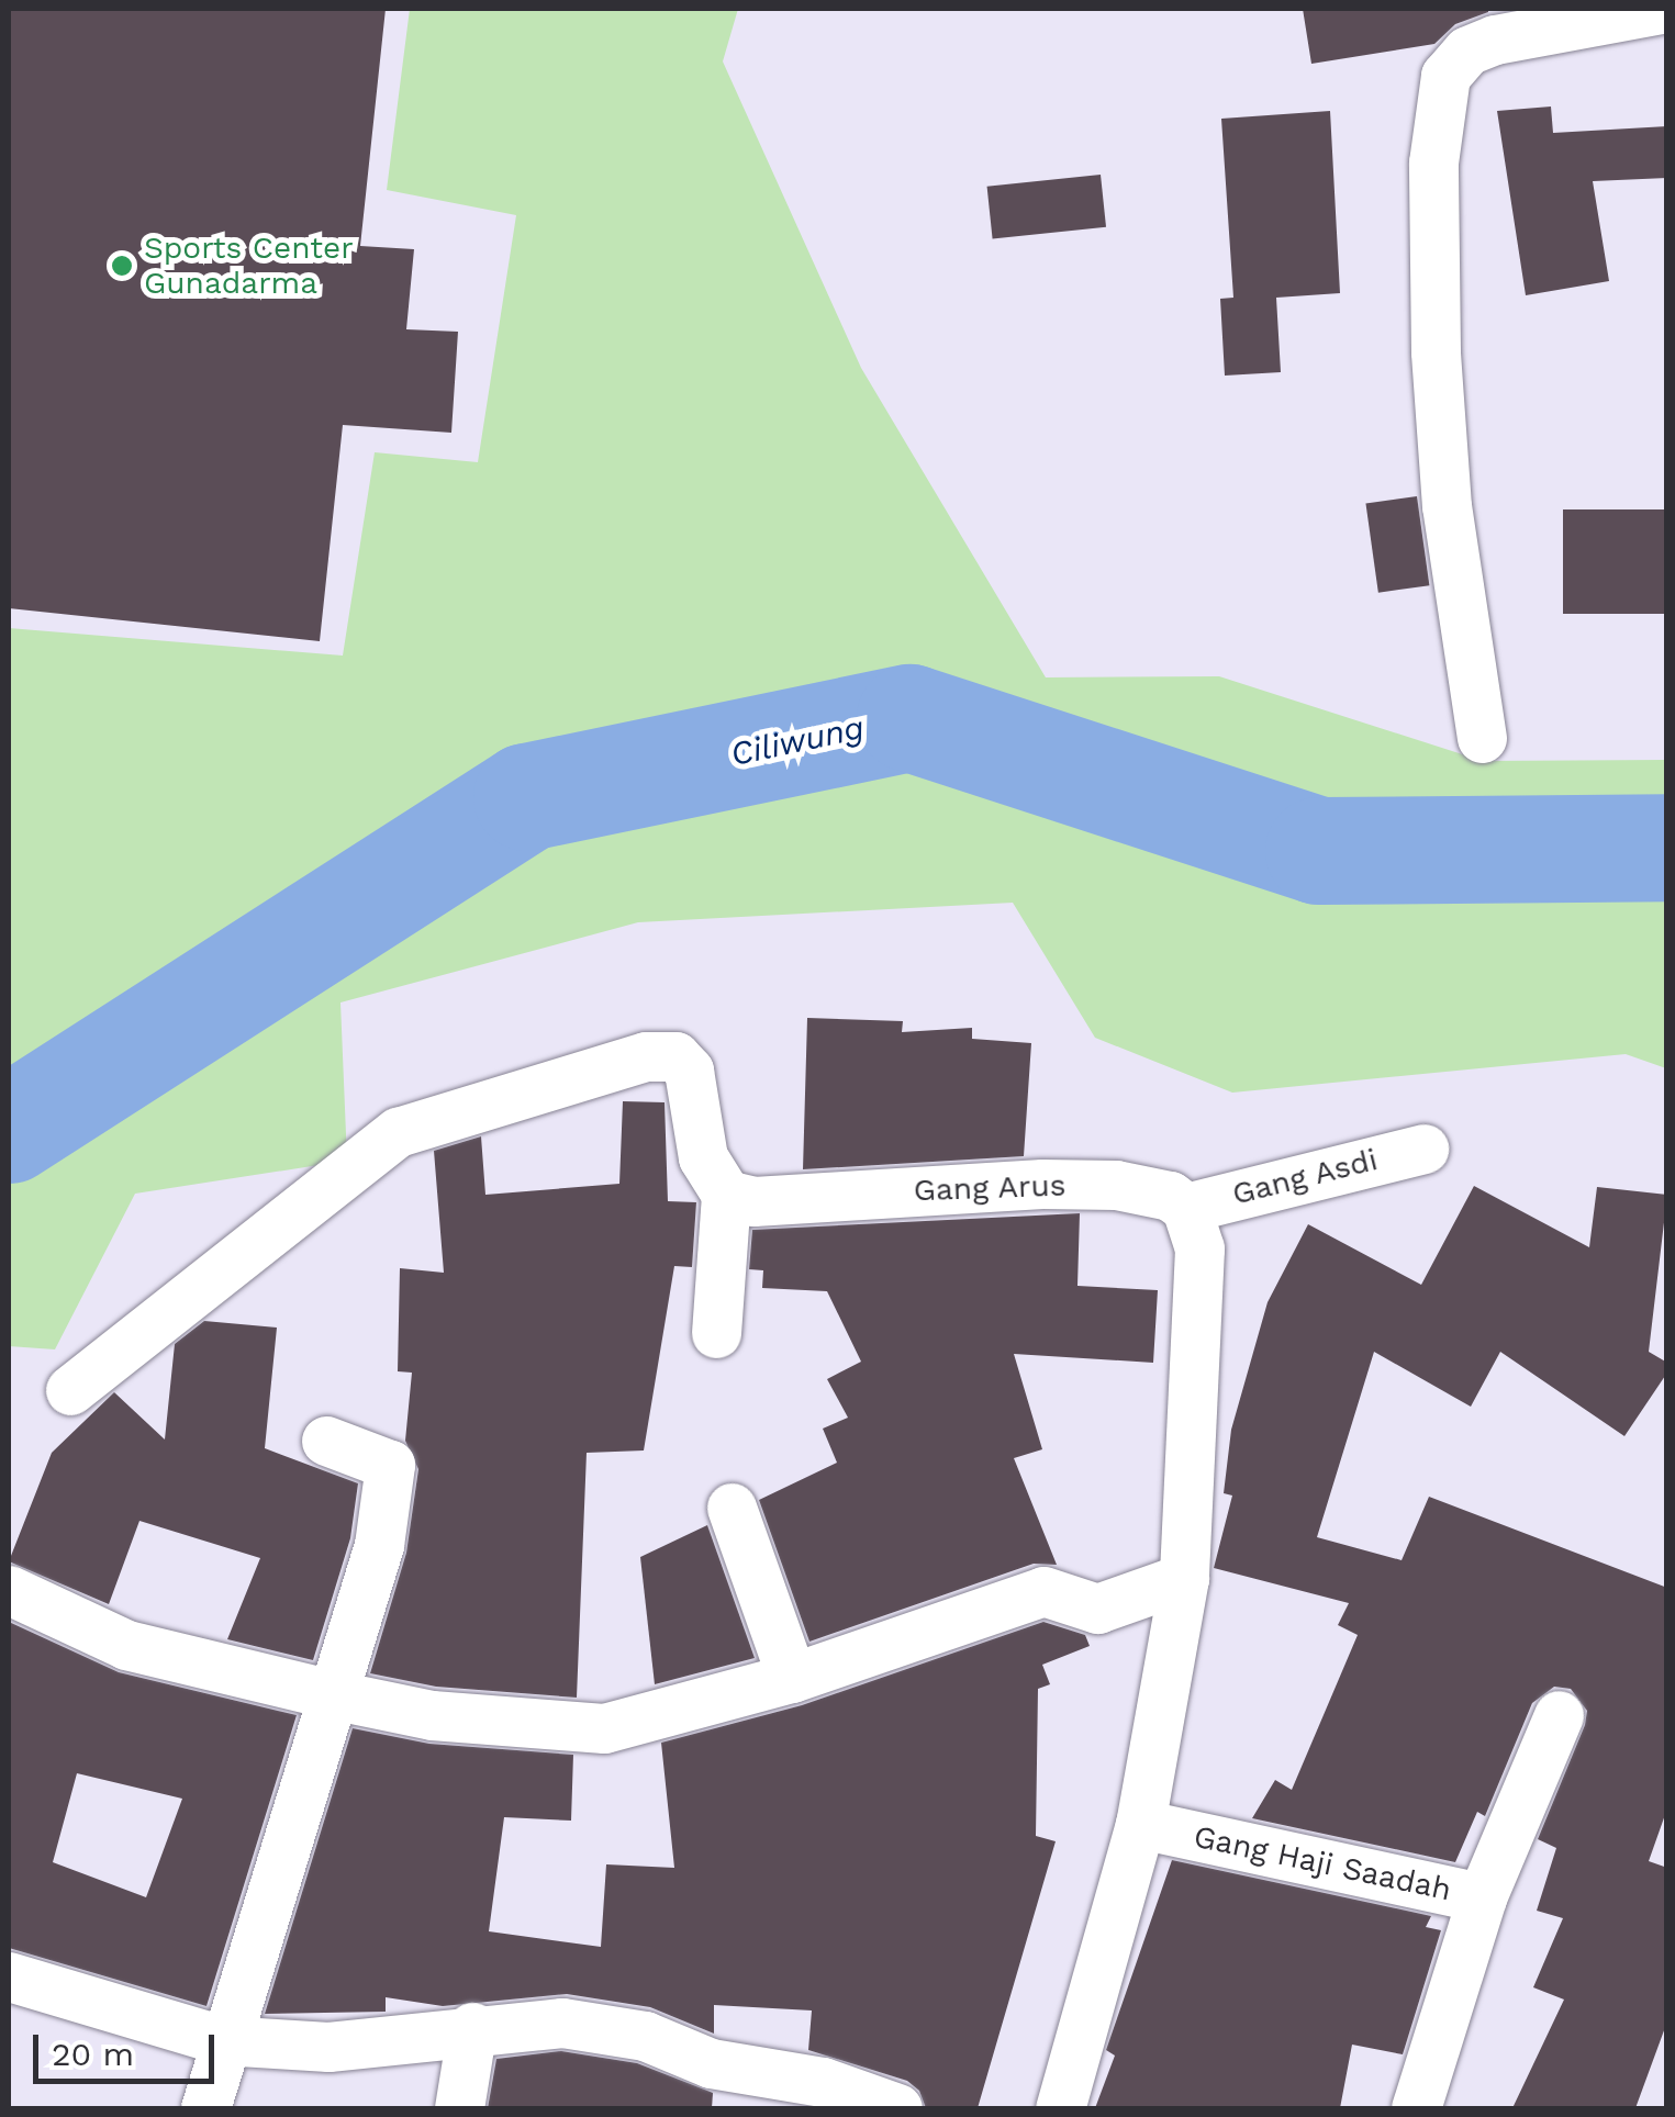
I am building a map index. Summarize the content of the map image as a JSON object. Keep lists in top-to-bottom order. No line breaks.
{"streets":{"street":["Gang Asdi","Gang Arus","Gang Haji Saadah"]},"crossings":[["Gang Asdi","Gang Arus"]],"water":["Ciliwung"],"places":["Sports Center Gunadarma"],"scale_bar":"20 m"}
